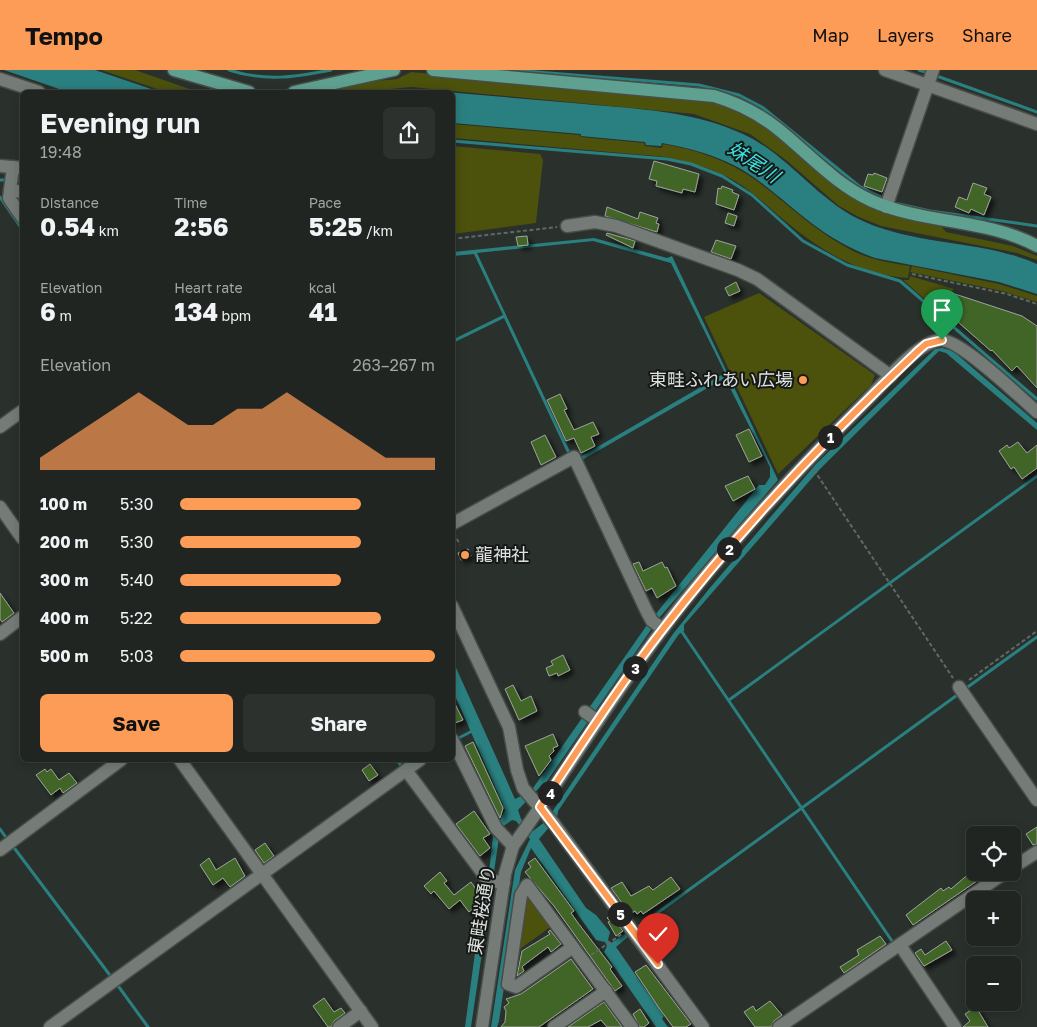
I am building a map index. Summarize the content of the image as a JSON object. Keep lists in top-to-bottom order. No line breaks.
{"streets":{"street":["東畦桜通り"]},"water":["妹尾川"],"places":["東畦ふれあい広場","龍神社"],"page":{"header":"Tempo","nav":["Map","Layers","Share"],"heading":["Evening run","19:48"],"stats":[["Distance","0.54 km"],["Time","2:56"],["Pace","5:25 /km"],["Elevation","6 m"],["Heart rate","134 bpm"],["kcal","41"]],"chart":["Elevation","263–267 m"],"pins":["1","2","3","4","5"],"list":[{"name":"100 m","note":"5:30"},{"name":"200 m","note":"5:30"},{"name":"300 m","note":"5:40"},{"name":"400 m","note":"5:22"},{"name":"500 m","note":"5:03"}],"buttons":["Save","Share"],"map_buttons":["+","−"]}}
